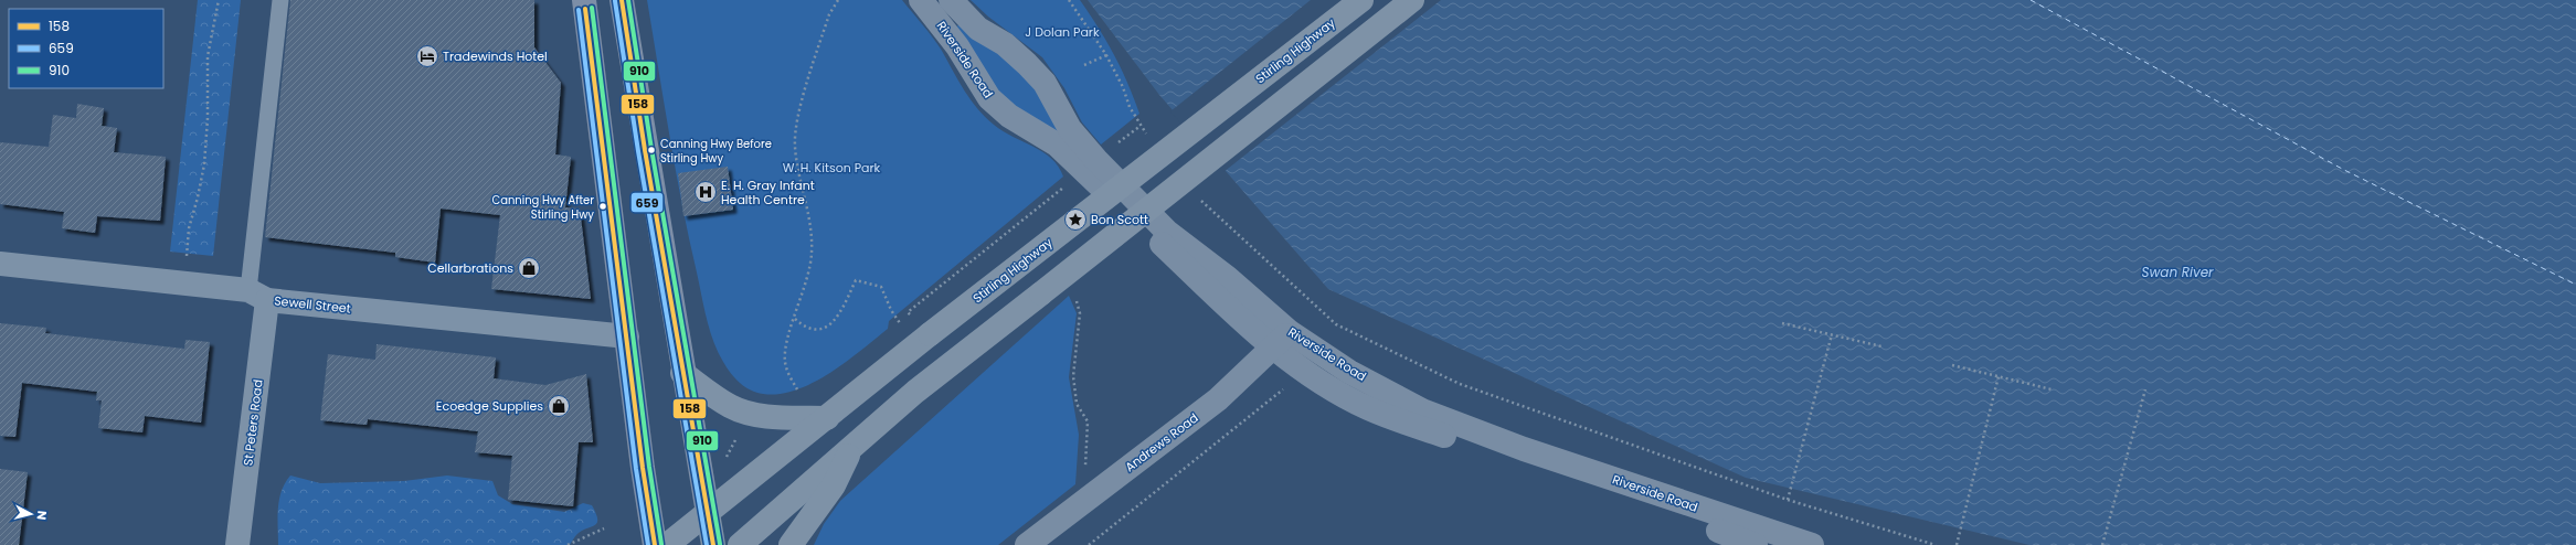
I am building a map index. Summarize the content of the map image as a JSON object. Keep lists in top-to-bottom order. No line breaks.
{"streets":{"highway":["Stirling Highway"],"street":["Riverside Road","Sewell Street","St Peters Road","Andrews Road"]},"crossings":[["Riverside Road","Andrews Road"],["Sewell Street","St Peters Road"]],"water":["Swan River"],"parks":["J Dolan Park","W. H. Kitson Park"],"places":{"hotel":["Tradewinds Hotel"],"other":["Canning Hwy Before Stirling Hwy","Canning Hwy After Stirling Hwy"],"hospital":["E. H. Gray Infant Health Centre"],"place":["Bon Scott"],"shop":["Cellarbrations","Ecoedge Supplies"]},"lines":["transit line 158","transit line 910","transit line 659"],"legend":["158","659","910"],"north":"right"}
